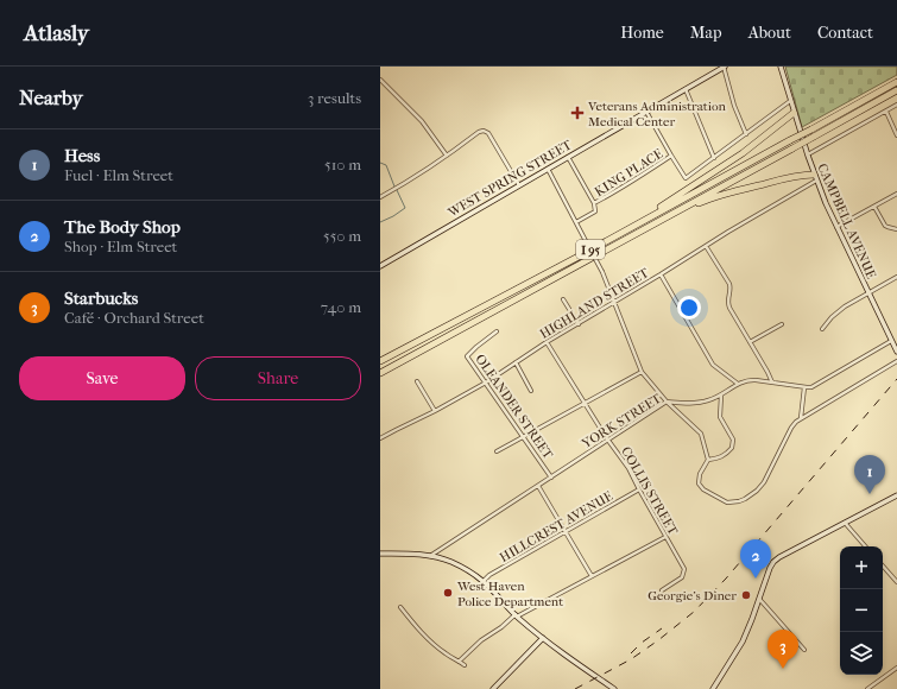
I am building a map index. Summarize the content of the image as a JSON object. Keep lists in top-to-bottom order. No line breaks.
{"streets":{"highway":["I 95"],"main road":["WEST SPRING STREET","CAMPBELL AVENUE"],"street":["KING PLACE","HIGHLAND STREET","OLEANDER STREET","YORK STREET","COLLIS STREET","HILLCREST AVENUE"]},"crossings":[["CAMPBELL AVENUE","HIGHLAND STREET"],["CAMPBELL AVENUE","YORK STREET"],["HIGHLAND STREET","OLEANDER STREET"],["HIGHLAND STREET","COLLIS STREET"],["OLEANDER STREET","YORK STREET"],["YORK STREET","COLLIS STREET"],["COLLIS STREET","HILLCREST AVENUE"]],"places":{"health":["Veterans Administration Medical Center"],"other":["West Haven Police Department","Georgie’s Diner"]},"page":{"header":"Atlasly","nav":["Home","Map","About","Contact"],"heading":["Nearby","3 results"],"list":[{"mark":"1","name":"Hess","note":"Fuel · Elm Street","value":"510 m"},{"mark":"2","name":"The Body Shop","note":"Shop · Elm Street","value":"550 m"},{"mark":"3","name":"Starbucks","note":"Café · Orchard Street","value":"740 m"}],"buttons":["Save","Share"],"pins":["1","2","3"],"map_buttons":["+","−"]}}
